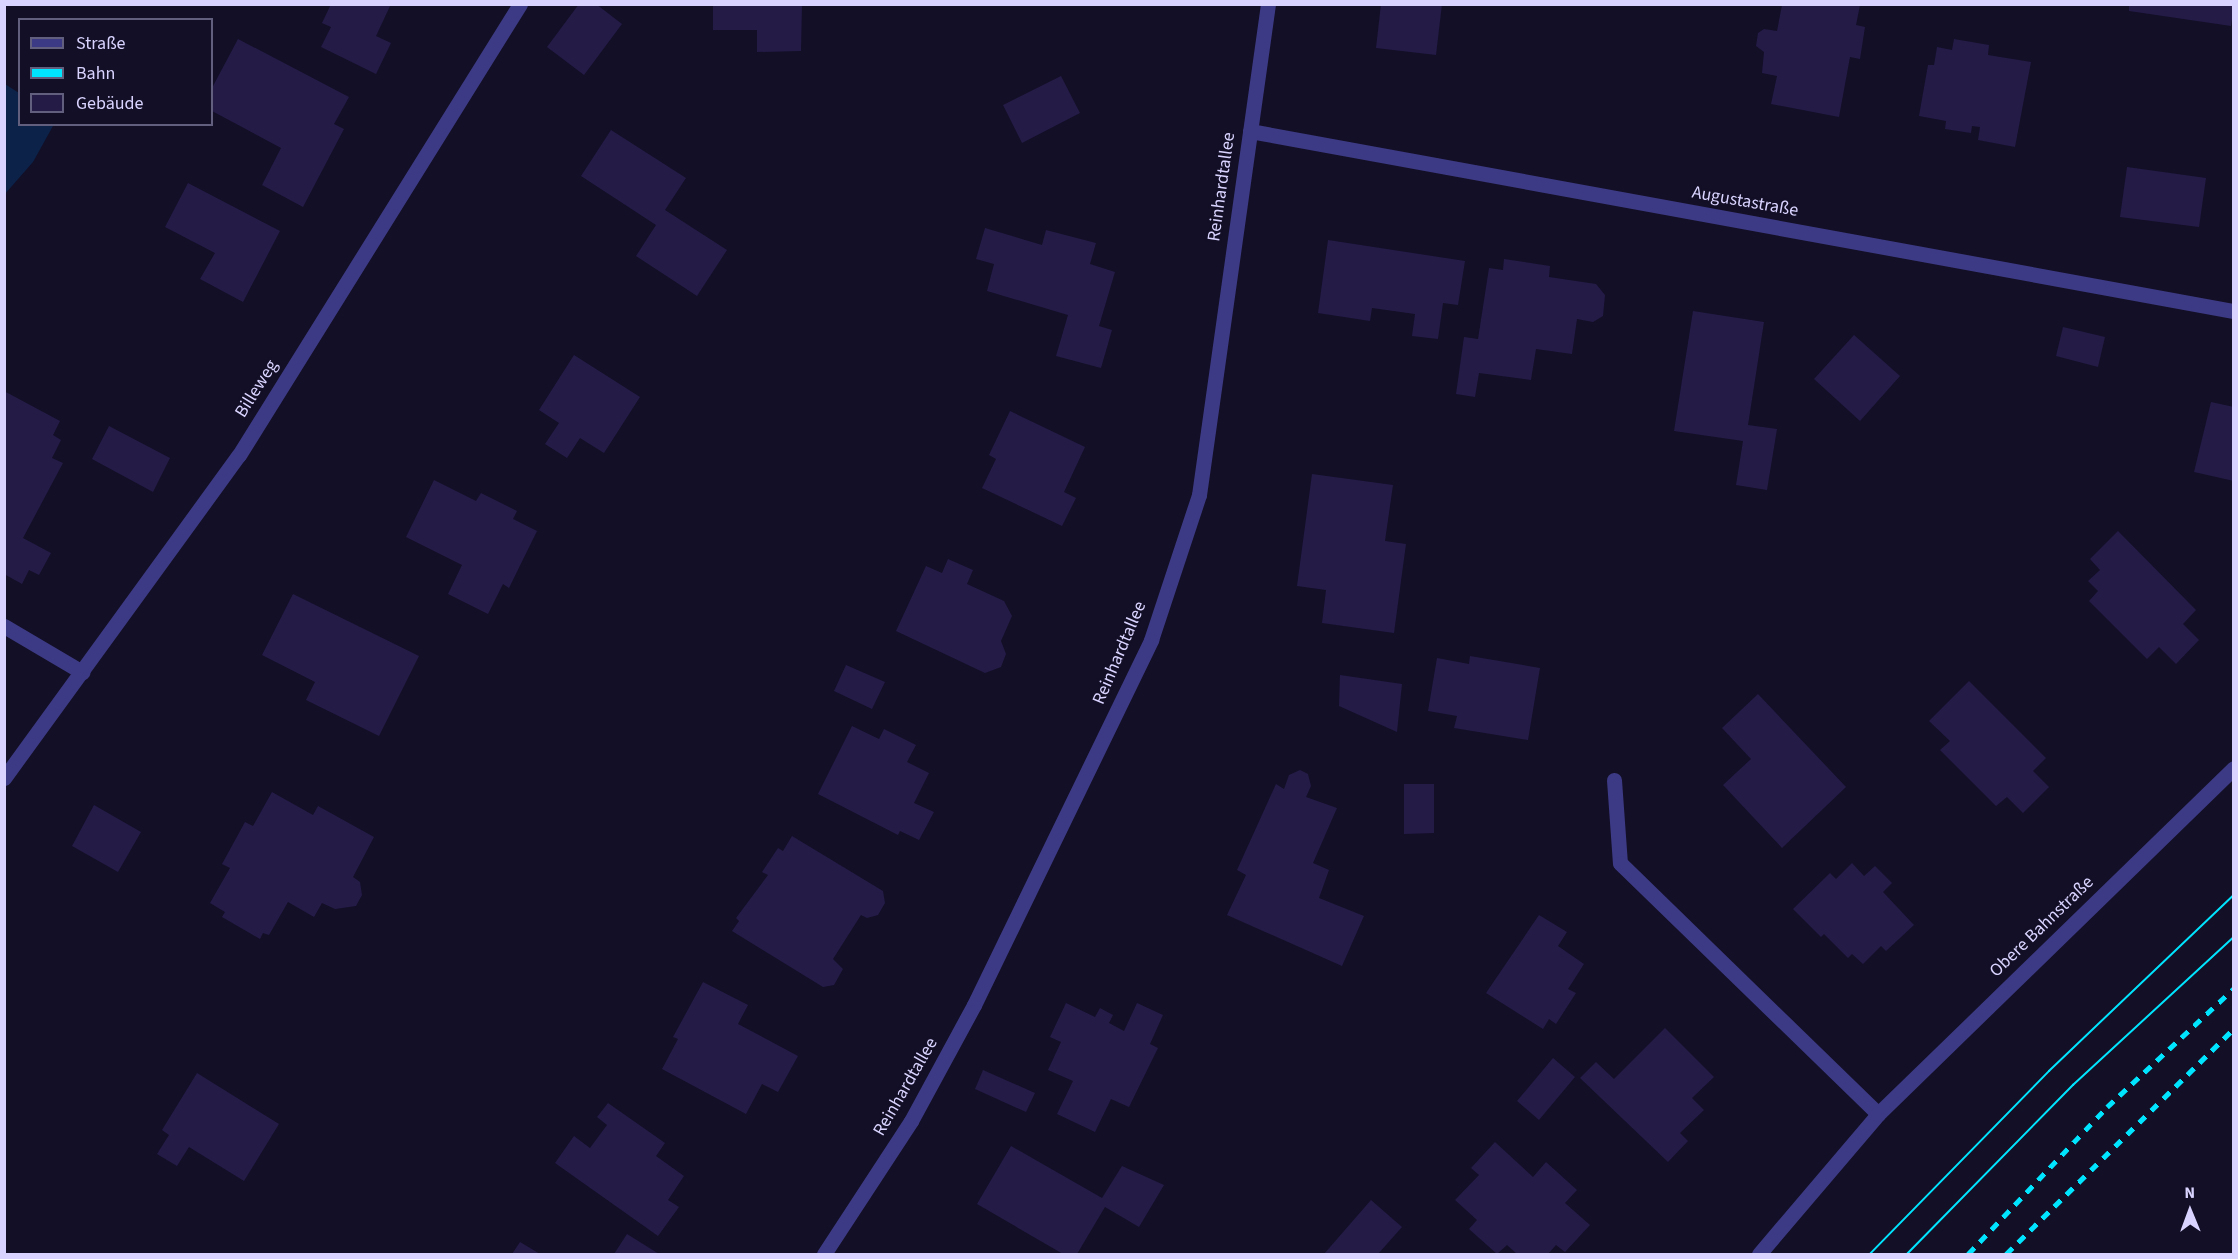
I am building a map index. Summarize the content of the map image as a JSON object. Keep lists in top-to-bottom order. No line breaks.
{"streets":{"street":["Reinhardtallee","Augustastraße","Billeweg","Obere Bahnstraße"]},"crossings":[["Reinhardtallee","Augustastraße"]],"legend":["Straße","Bahn","Gebäude"],"north":"top"}
